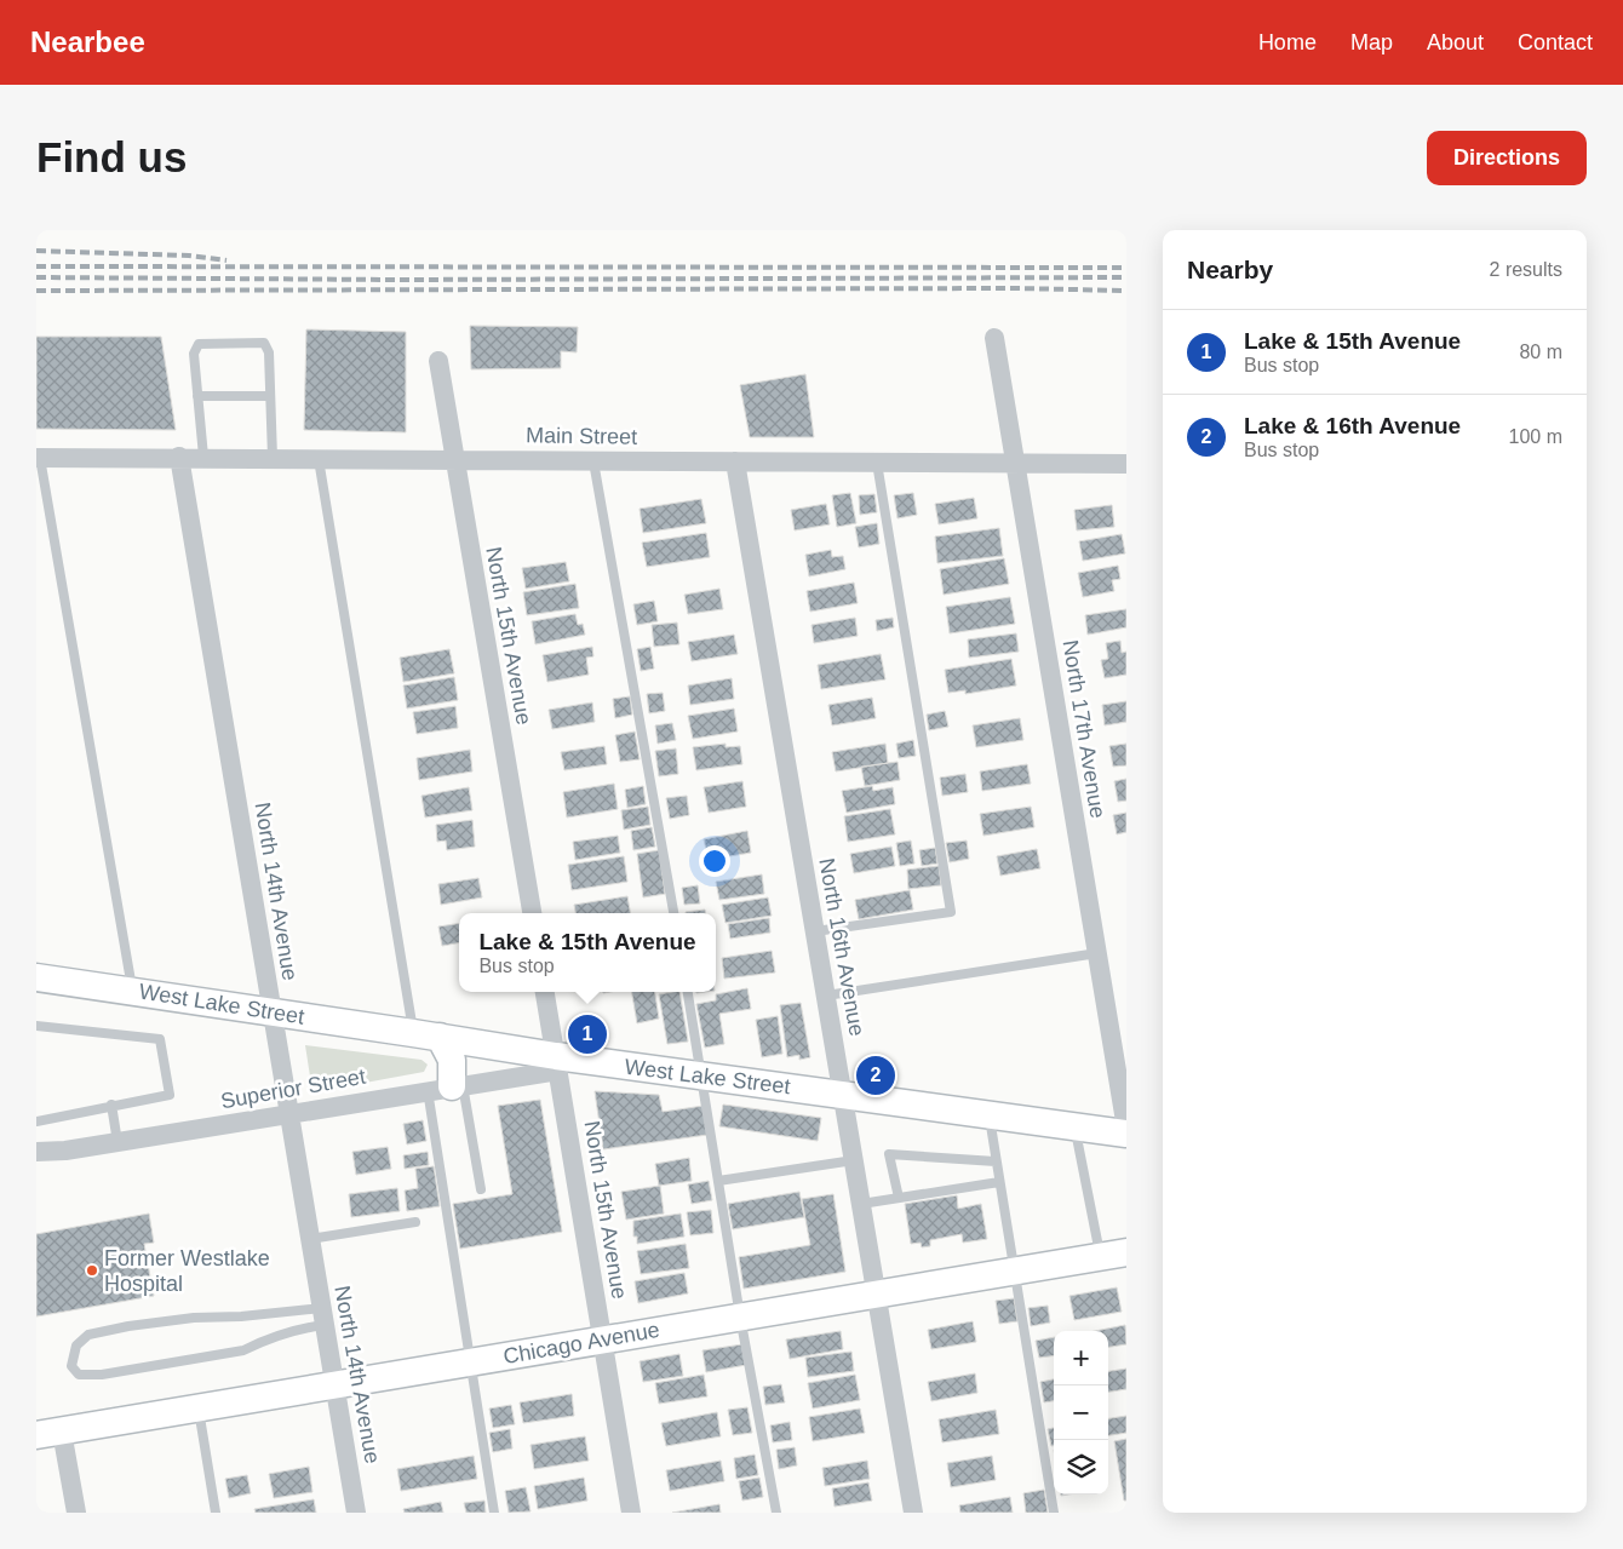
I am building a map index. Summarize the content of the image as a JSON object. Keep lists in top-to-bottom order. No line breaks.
{"streets":{"main road":["West Lake Street","Chicago Avenue"],"street":["Main Street","North 15th Avenue","North 17th Avenue","North 14th Avenue","North 16th Avenue","Superior Street"]},"crossings":[["Main Street","North 15th Avenue"],["Main Street","North 17th Avenue"],["Main Street","North 14th Avenue"],["Main Street","North 16th Avenue"],["North 15th Avenue","West Lake Street"],["North 15th Avenue","Superior Street"],["North 15th Avenue","Chicago Avenue"],["North 17th Avenue","West Lake Street"],["North 14th Avenue","West Lake Street"],["North 14th Avenue","Superior Street"],["North 14th Avenue","Chicago Avenue"],["North 16th Avenue","West Lake Street"],["North 16th Avenue","Chicago Avenue"],["West Lake Street","Superior Street"]],"places":["Former Westlake Hospital"],"page":{"header":"Nearbee","nav":["Home","Map","About","Contact"],"buttons":"Directions","title":"Find us","heading":["Nearby","2 results"],"list":[{"mark":"1","name":"Lake & 15th Avenue","note":"Bus stop","value":"80 m"},{"mark":"2","name":"Lake & 16th Avenue","note":"Bus stop","value":"100 m"}],"popup":["Lake & 15th Avenue","Bus stop"],"pins":["1","2"],"map_buttons":["+","−"]}}
